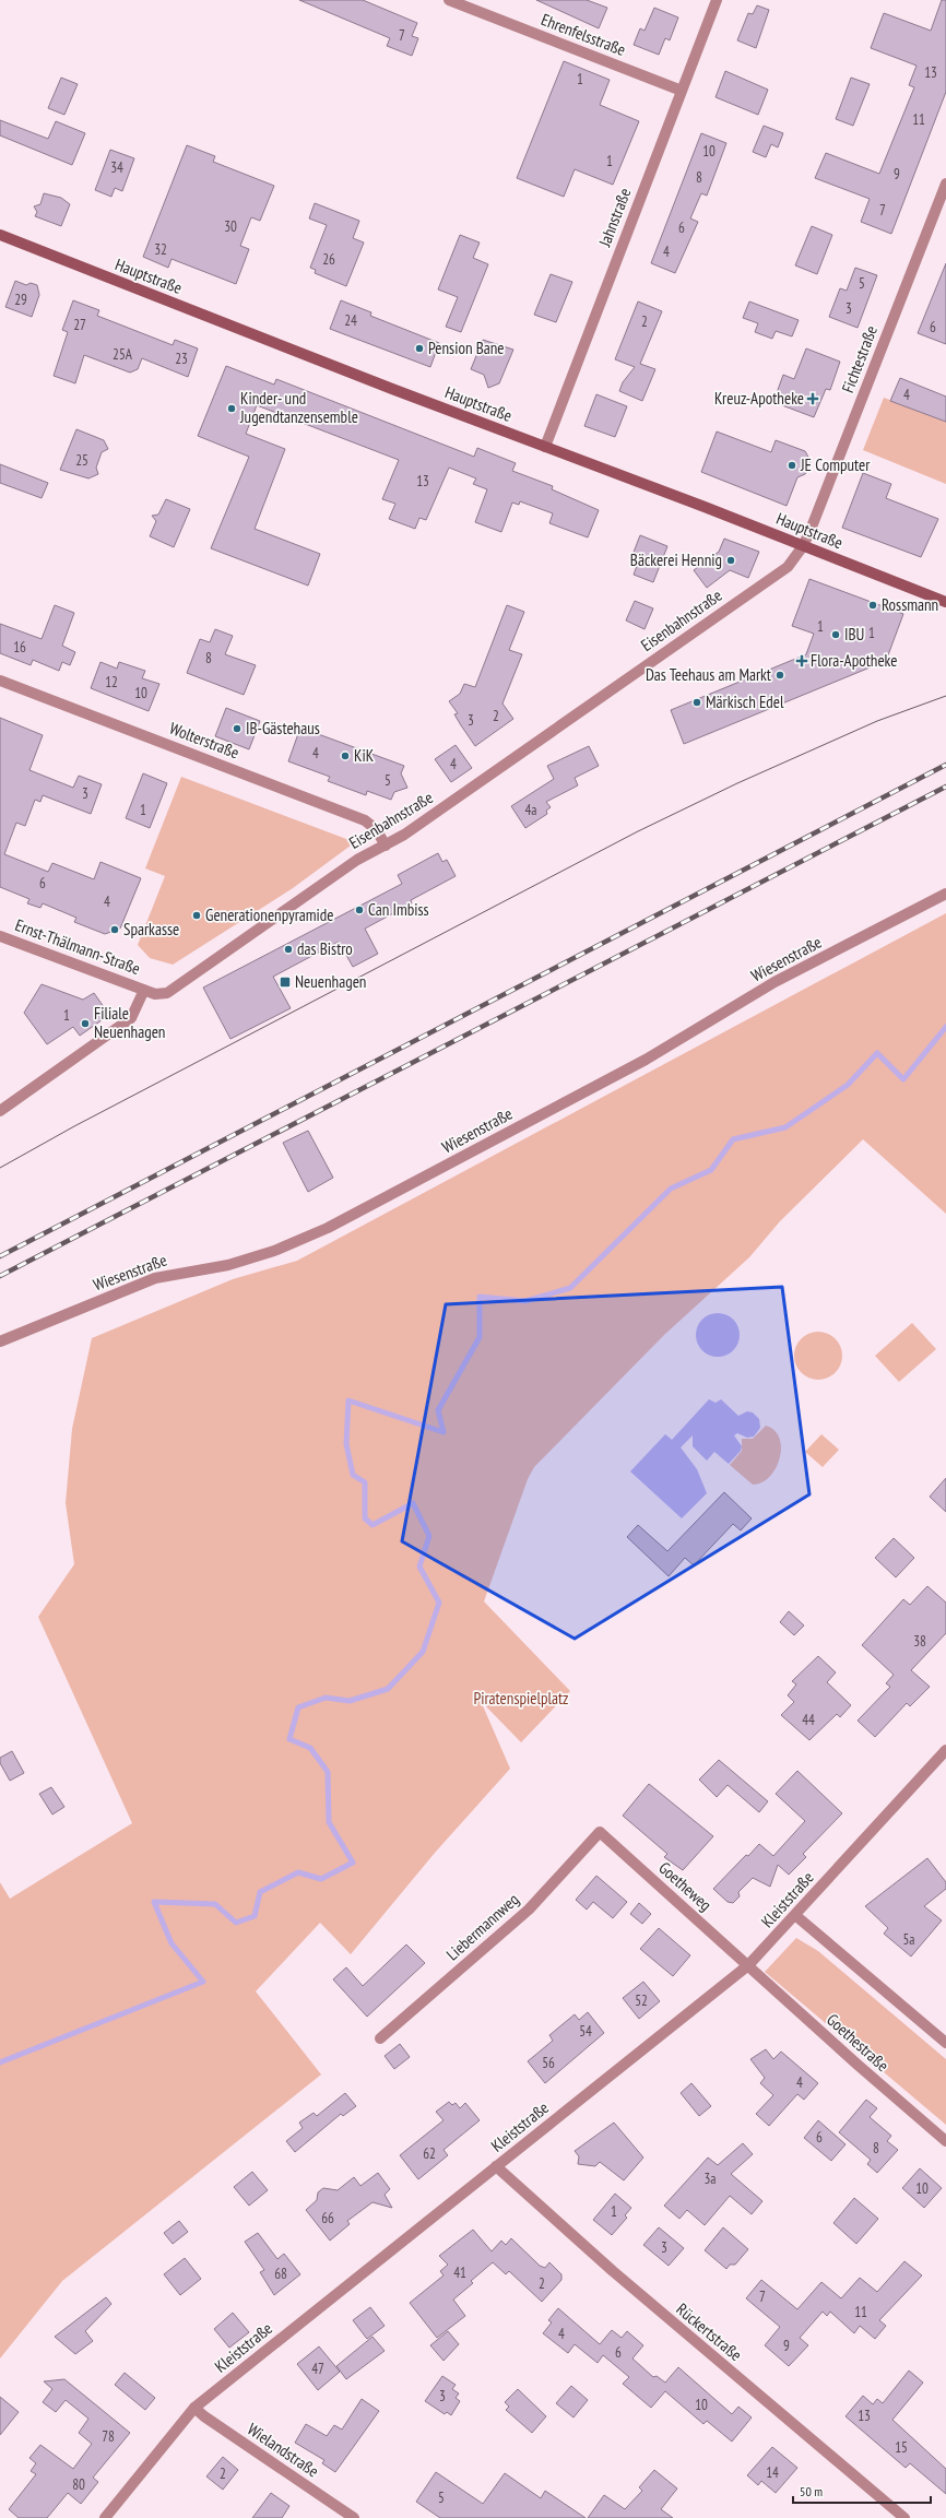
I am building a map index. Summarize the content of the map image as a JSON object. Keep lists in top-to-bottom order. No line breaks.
{"streets":{"main road":["Hauptstraße"],"street":["Ehrenfelsstraße","Jahnstraße","Fichtestraße","Eisenbahnstraße","Wolterstraße","Ernst-Thälmann-Straße","Wiesenstraße","Goetheweg","Kleiststraße","Liebermannweg","Goethestraße","Rückertstraße","Wielandstraße"]},"crossings":[["Ehrenfelsstraße","Jahnstraße"],["Jahnstraße","Hauptstraße"],["Hauptstraße","Fichtestraße"],["Hauptstraße","Eisenbahnstraße"],["Fichtestraße","Eisenbahnstraße"],["Eisenbahnstraße","Wolterstraße"],["Eisenbahnstraße","Ernst-Thälmann-Straße"],["Goetheweg","Kleiststraße"],["Goetheweg","Liebermannweg"],["Goetheweg","Goethestraße"],["Kleiststraße","Goethestraße"],["Kleiststraße","Rückertstraße"],["Kleiststraße","Wielandstraße"]],"parks":["Piratenspielplatz"],"places":{"other":["Pension Bane","Kinder- und Jugendtanzensemble","JE Computer","Bäckerei Hennig","Rossmann","IBU","Das Teehaus am Markt","Märkisch Edel","IB-Gästehaus","KiK","Can Imbiss","Generationenpyramide","Sparkasse","das Bistro","Filiale Neuenhagen"],"health":["Kreuz-Apotheke","Flora-Apotheke"],"transit":["Neuenhagen"]},"house_numbers":["7","13","1","11","10","1","34","9","8","7","30","6","32","4","26","5","29","3","24","2","27","6","25A","23","4","25","13","1","1","16","8","12","10","2","3","4","4","5","3","1","4a","6","4","1","38","44","5a","52","54","56","4","6","8","62","3a","10","1","66","3","41","68","2","7","11","4","9","6","47","3","10","13","78","15","14","2","80","5"],"scale_bar":"50 m"}
